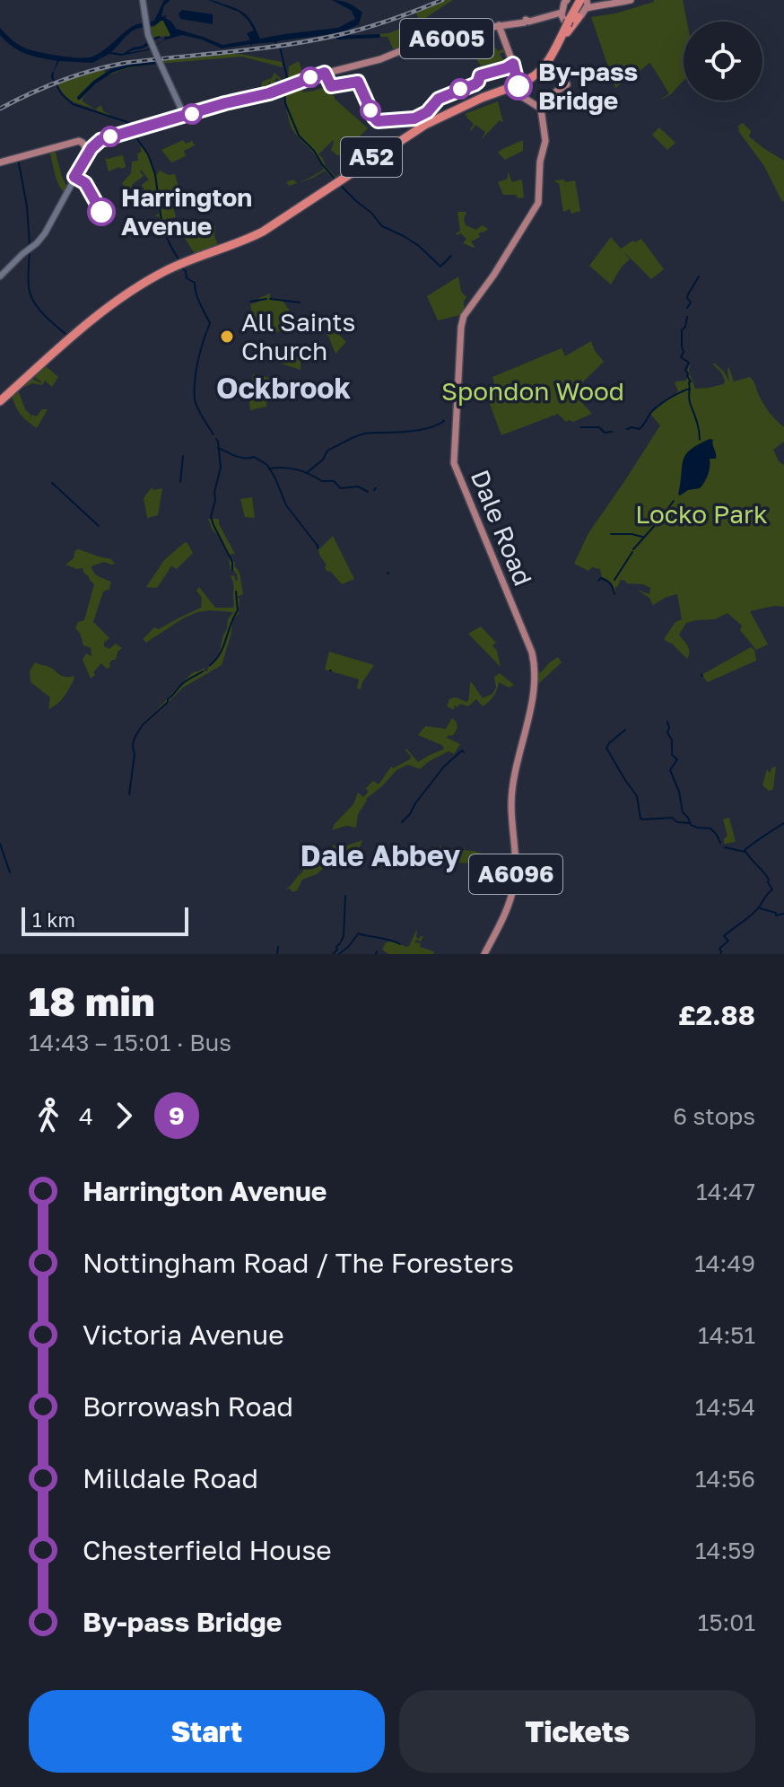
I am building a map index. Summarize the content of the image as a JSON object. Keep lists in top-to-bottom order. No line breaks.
{"streets":{"highway":["A52"],"main road":["A6005","Dale Road","A6096"]},"crossings":[["A6005","A52"]],"districts":["Ockbrook","Dale Abbey"],"parks":["Spondon Wood","Locko Park"],"places":["By-pass Bridge","Harrington Avenue","All Saints Church"],"lines":["bus line 9"],"scale_bar":"1 km","page":{"scale":"1 km","heading":["18 min","14:43 – 15:01 · Bus","£2.88"],"legs":["4","9","6 stops"],"list":[{"name":"Harrington Avenue","value":"14:47"},{"name":"Nottingham Road / The Foresters","value":"14:49"},{"name":"Victoria Avenue","value":"14:51"},{"name":"Borrowash Road","value":"14:54"},{"name":"Milldale Road","value":"14:56"},{"name":"Chesterfield House","value":"14:59"},{"name":"By-pass Bridge","value":"15:01"}],"buttons":["Start","Tickets"]}}
